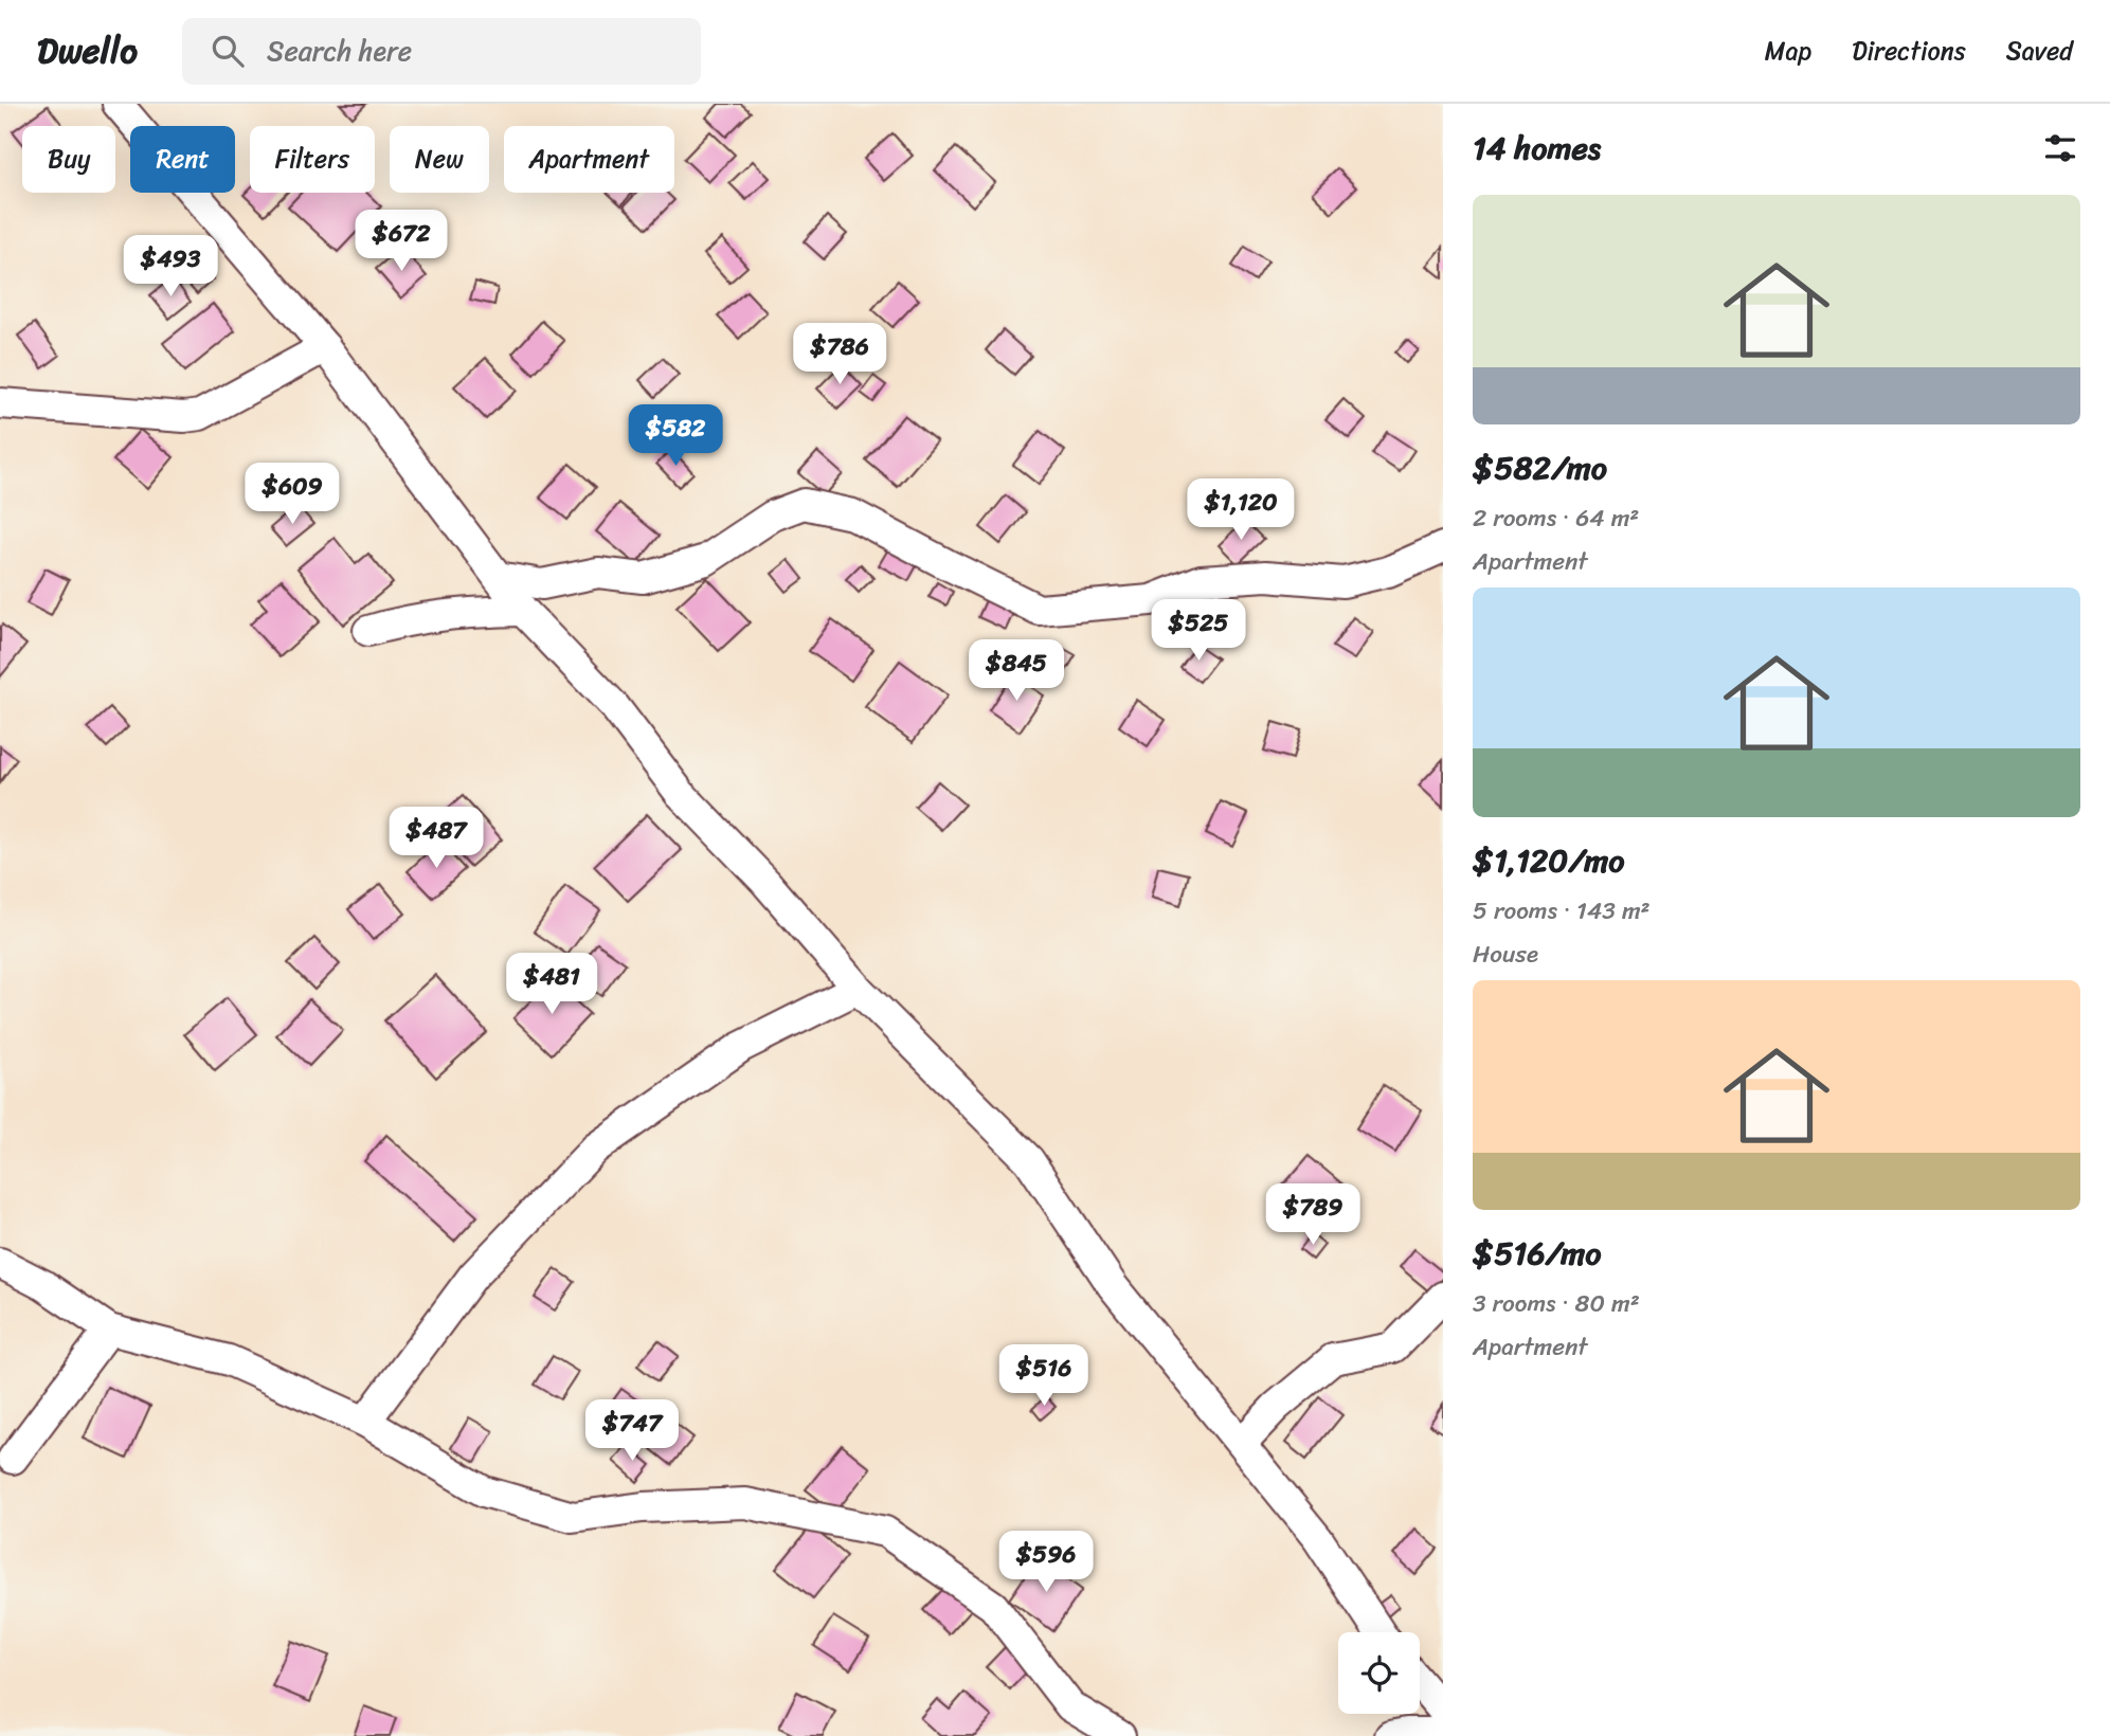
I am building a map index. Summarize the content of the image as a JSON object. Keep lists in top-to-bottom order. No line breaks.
{"page":{"header":"Dwello","search":"Search here","nav":["Map","Directions","Saved"],"heading":"14 homes","chip":["Buy","Rent","Filters","New","Apartment"],"list":[{"name":"$582/mo","note":"2 rooms · 64 m² · Apartment"},{"name":"$1,120/mo","note":"5 rooms · 143 m² · House"},{"name":"$516/mo","note":"3 rooms · 80 m² · Apartment"}],"price":["$672","$493","$786","$582","$609","$1,120","$525","$845","$487","$481","$789","$516","$747","$596"]}}
